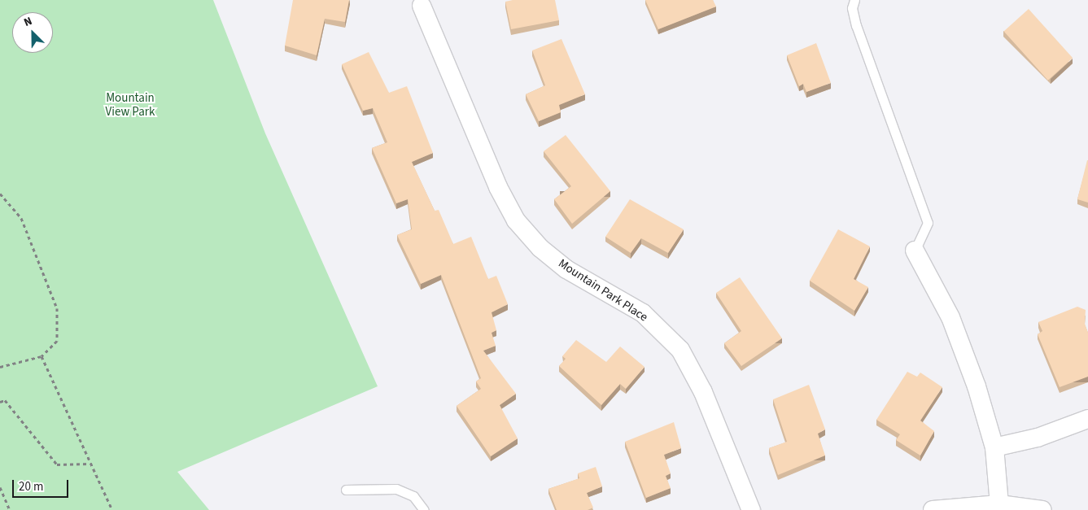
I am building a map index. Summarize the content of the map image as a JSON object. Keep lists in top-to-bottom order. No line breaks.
{"streets":{"street":["Mountain Park Place"]},"parks":["Mountain View Park"],"scale_bar":"20 m","north":"top left"}
